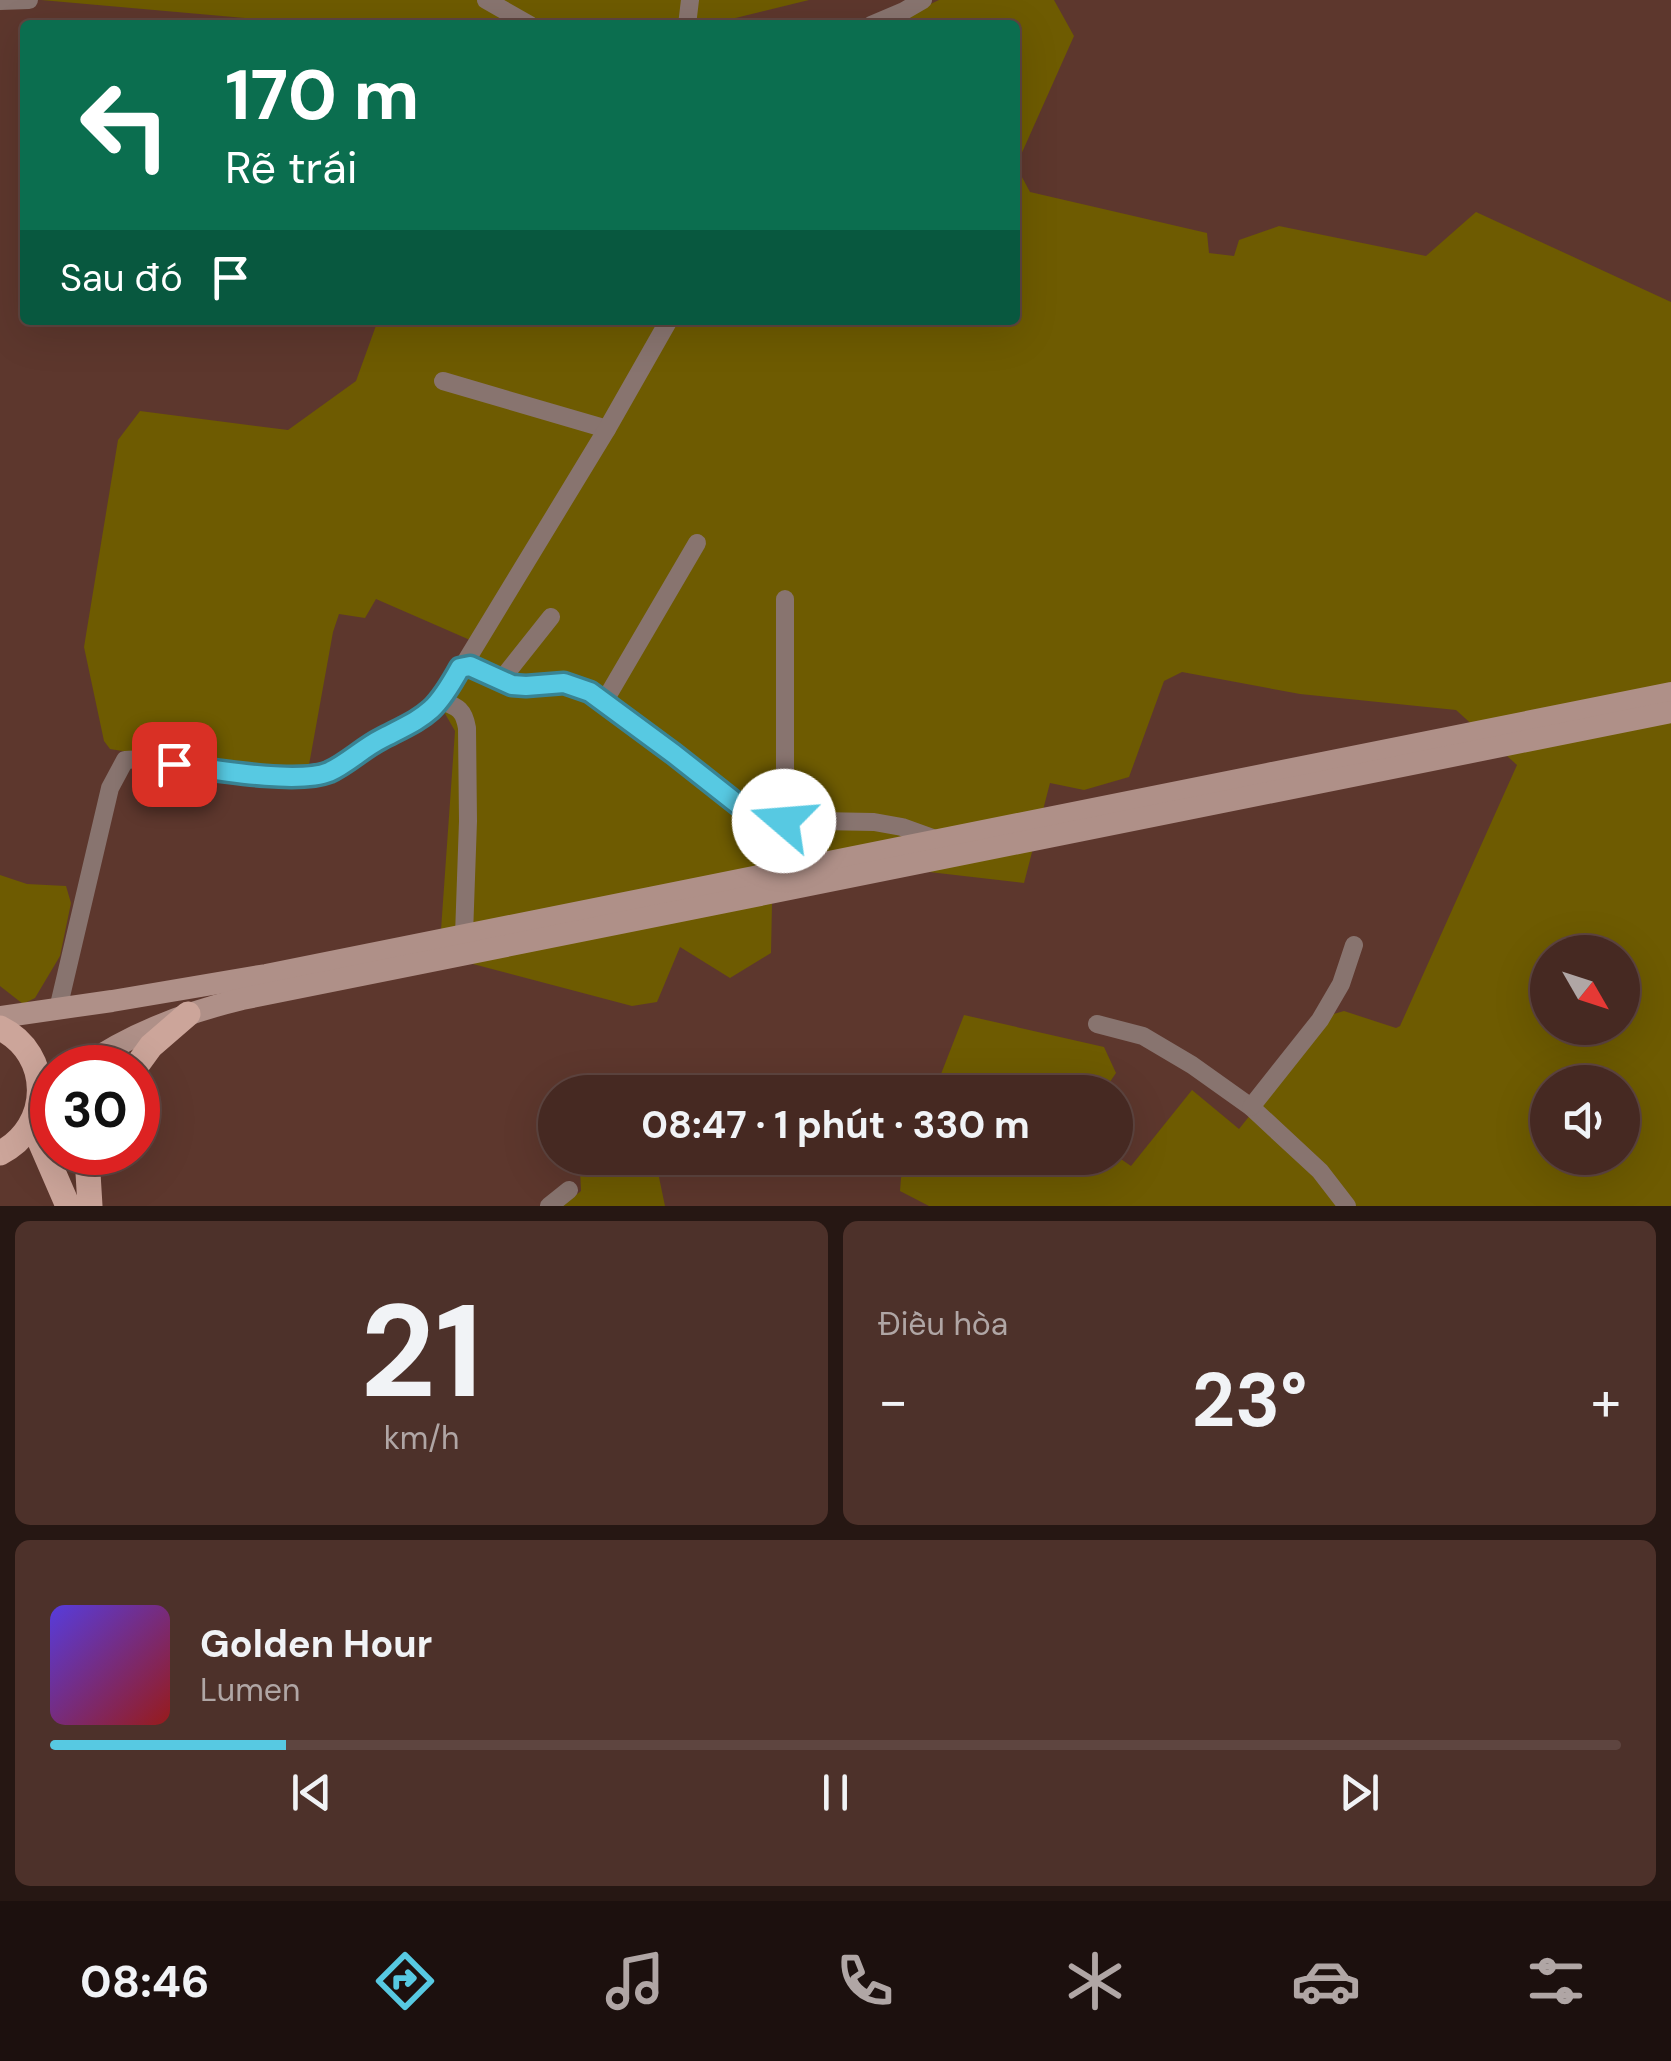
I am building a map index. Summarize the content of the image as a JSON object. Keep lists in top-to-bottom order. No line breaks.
{"north":"bottom right","page":{"turn":["170 m","Rẽ trái"],"then":"Sau đó","limit":"30","trip":"08:47 · 1 phút · 330 m","tile":[["21","km/h"],"Điều hòa"],"heat":["−","23°","+"],"song":["Golden Hour","Lumen"],"tabs":"08:46"}}
